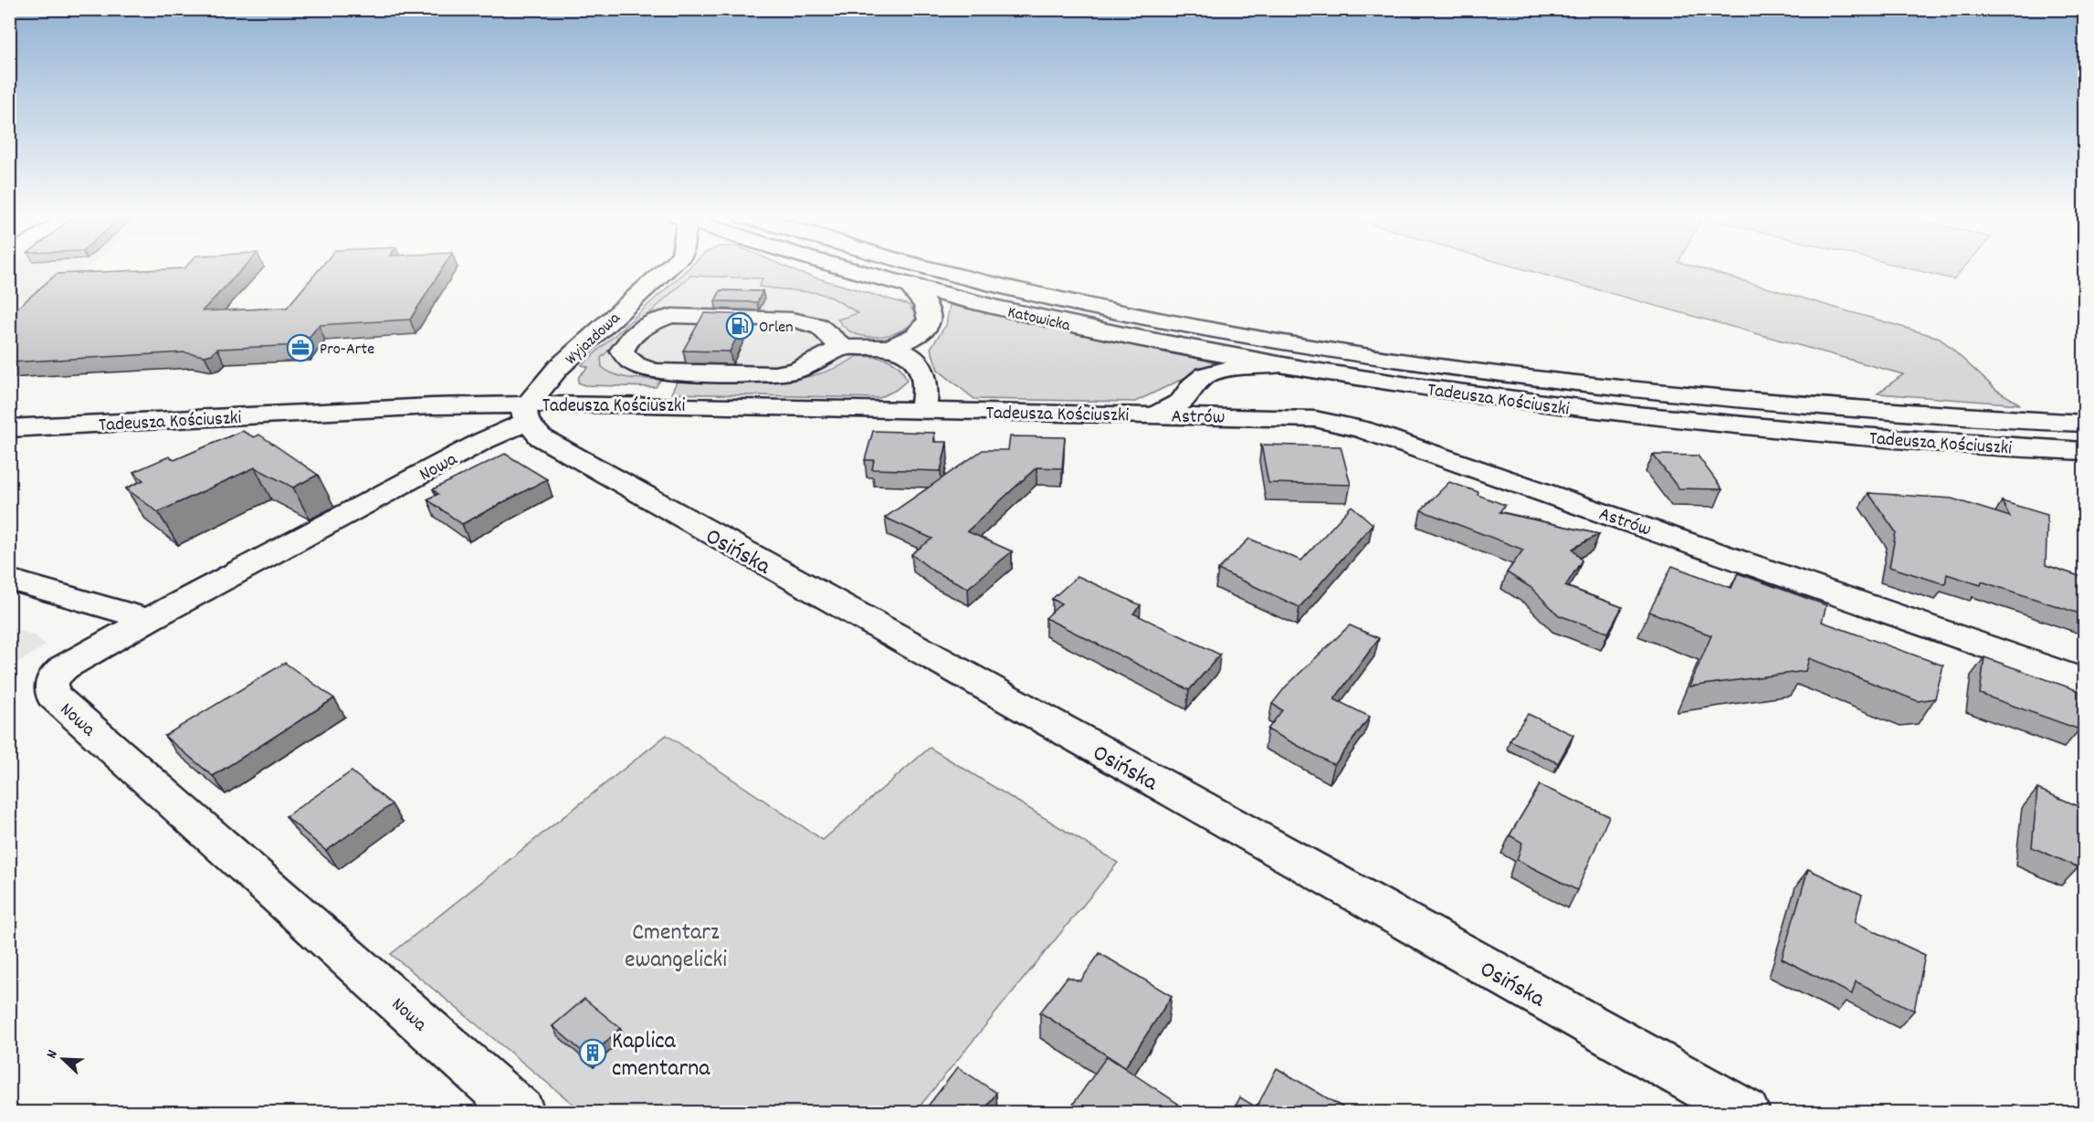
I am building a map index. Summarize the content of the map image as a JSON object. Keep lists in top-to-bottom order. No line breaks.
{"streets":{"street":["Katowicka","Wyjazdowa","Tadeusza Kościuszki","Astrów","Nowa","Osińska"]},"crossings":[["Katowicka","Tadeusza Kościuszki"],["Wyjazdowa","Tadeusza Kościuszki"],["Wyjazdowa","Nowa"],["Wyjazdowa","Osińska"],["Tadeusza Kościuszki","Astrów"],["Tadeusza Kościuszki","Nowa"],["Tadeusza Kościuszki","Osińska"],["Nowa","Osińska"]],"parks":["Cmentarz ewangelicki"],"places":{"fuel station":["Orlen"],"office":["Pro-Arte"],"building":["Kaplica cmentarna"]},"north":"top left"}
